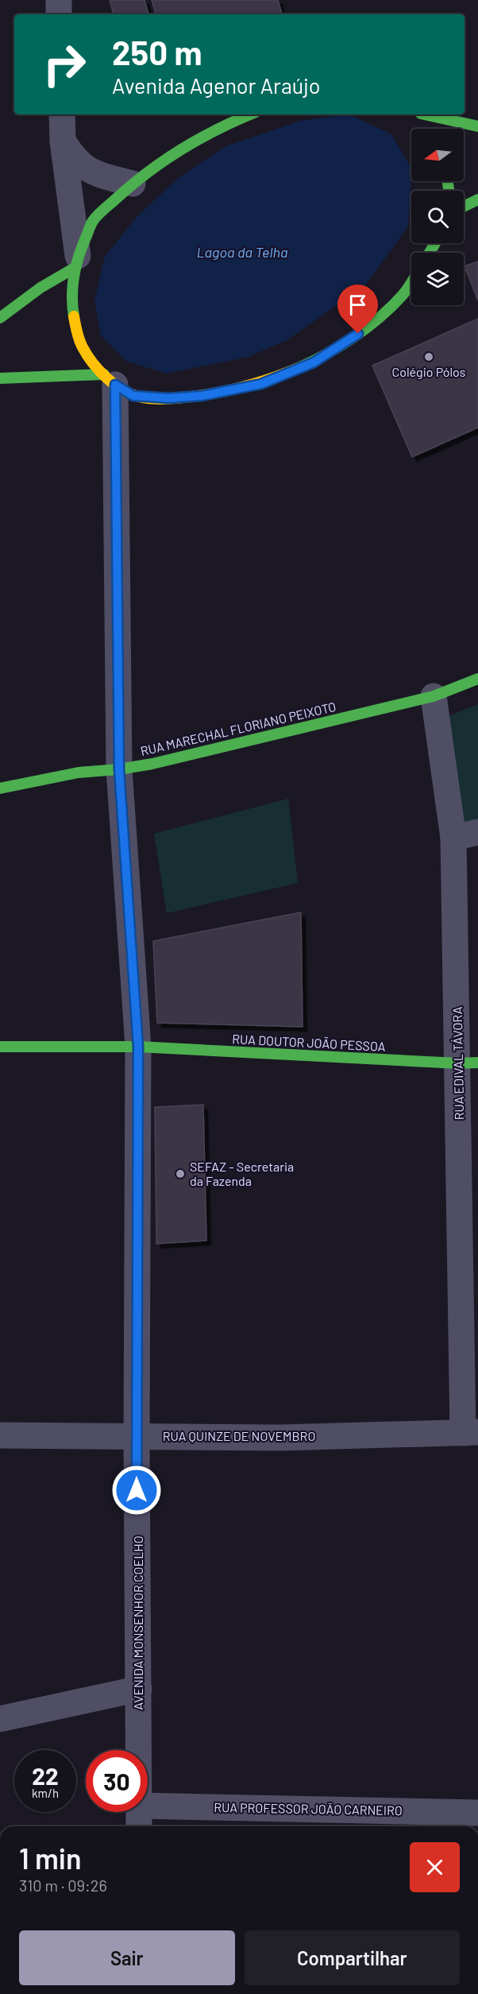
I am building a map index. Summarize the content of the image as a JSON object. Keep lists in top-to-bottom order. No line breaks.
{"streets":{"street":["RUA MARECHAL FLORIANO PEIXOTO","RUA DOUTOR JOÃO PESSOA","RUA EDIVAL TÁVORA","RUA QUINZE DE NOVEMBRO","AVENIDA MONSENHOR COELHO","RUA PROFESSOR JOĀO CARNEIRO"]},"crossings":[["RUA MARECHAL FLORIANO PEIXOTO","RUA EDIVAL TÁVORA"],["RUA MARECHAL FLORIANO PEIXOTO","AVENIDA MONSENHOR COELHO"],["RUA DOUTOR JOÃO PESSOA","RUA EDIVAL TÁVORA"],["RUA DOUTOR JOÃO PESSOA","AVENIDA MONSENHOR COELHO"],["RUA EDIVAL TÁVORA","RUA QUINZE DE NOVEMBRO"],["RUA QUINZE DE NOVEMBRO","AVENIDA MONSENHOR COELHO"]],"water":["Lagoa da Telha"],"places":["Colégio Pólos","SEFAZ - Secretaria da Fazenda"],"north":"left","page":{"turn":["250 m","Avenida Agenor Araújo"],"speed":"22 km/h","limit":"30","heading":["1 min","310 m · 09:26"],"buttons":["Sair","Compartilhar"]}}
